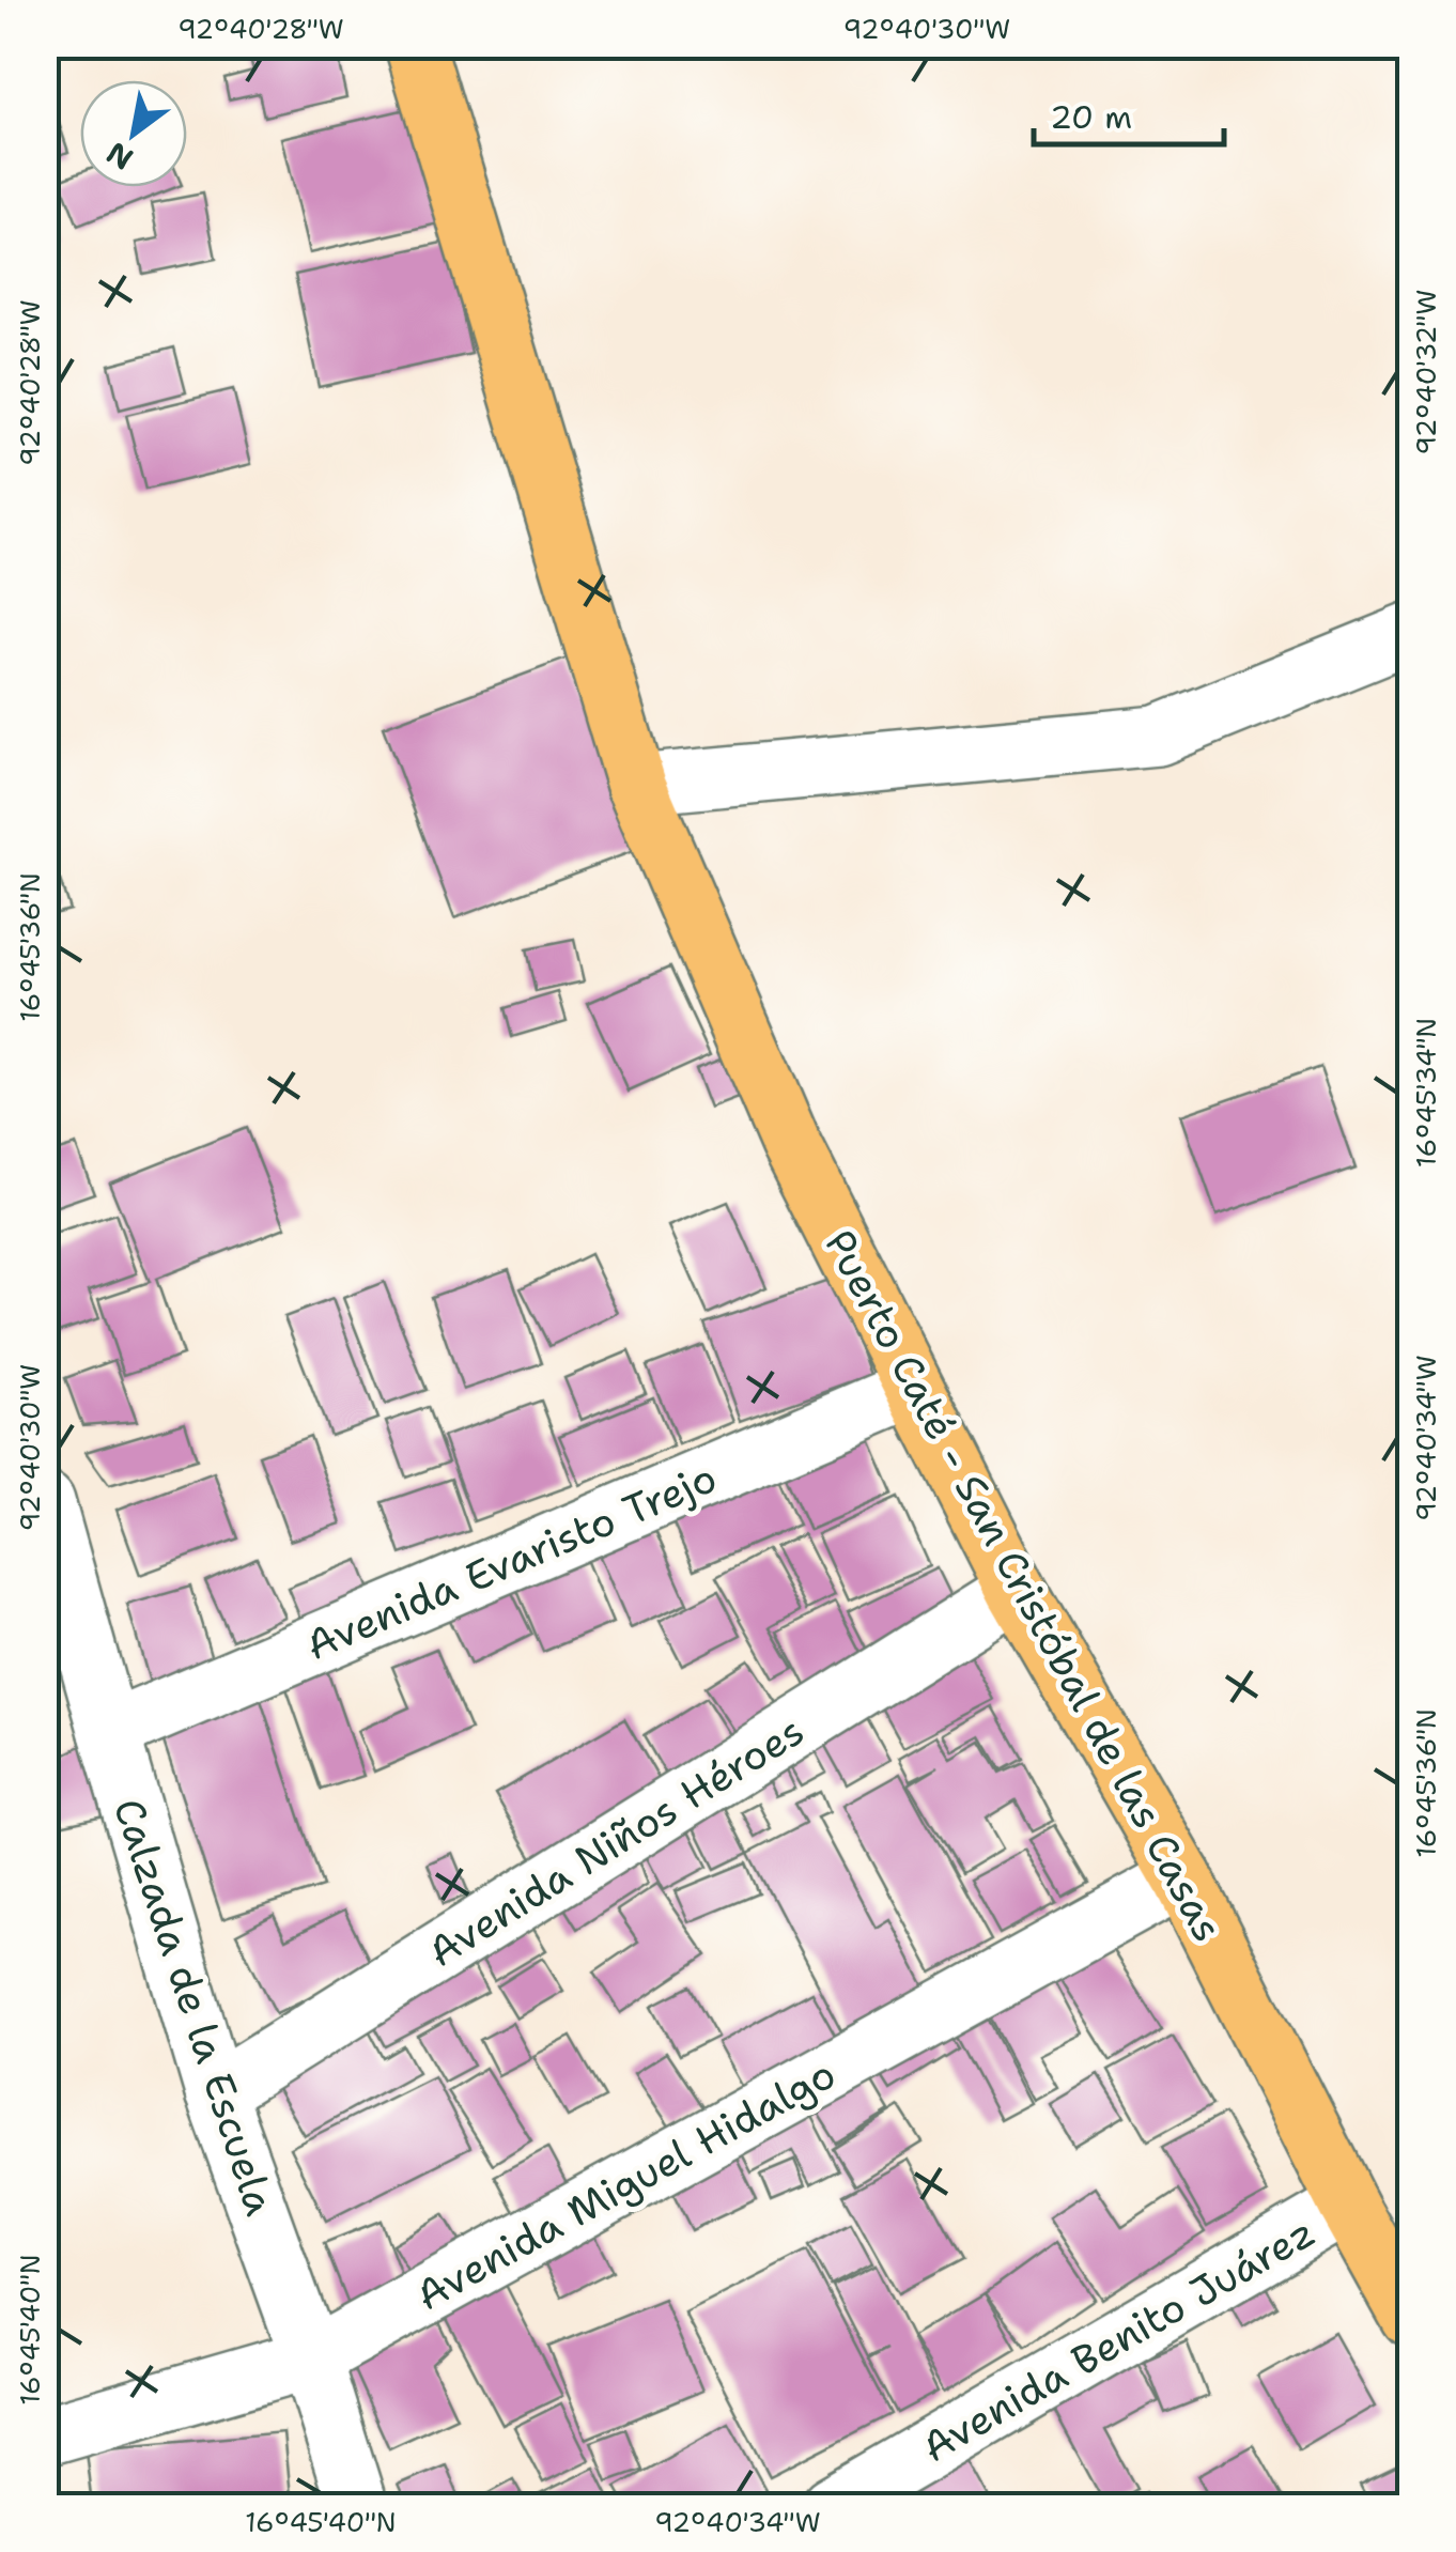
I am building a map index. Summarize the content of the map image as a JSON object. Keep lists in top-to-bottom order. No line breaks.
{"streets":{"main road":["Puerto Caté - San Cristóbal de las Casas"],"street":["Avenida Evaristo Trejo","Avenida Niños Héroes","Calzada de la Escuela","Avenida Miguel Hidalgo","Avenida Benito Juárez"]},"crossings":[["Avenida Evaristo Trejo","Puerto Caté - San Cristóbal de las Casas"],["Avenida Evaristo Trejo","Calzada de la Escuela"],["Puerto Caté - San Cristóbal de las Casas","Avenida Niños Héroes"],["Puerto Caté - San Cristóbal de las Casas","Avenida Miguel Hidalgo"],["Puerto Caté - San Cristóbal de las Casas","Avenida Benito Juárez"],["Avenida Niños Héroes","Calzada de la Escuela"],["Calzada de la Escuela","Avenida Miguel Hidalgo"]],"scale_bar":"20 m","north":"bottom left","coordinates":["92°40'28\"W","92°40'30\"W","92°40'32\"W","16°45'36\"N","16°45'34\"N","92°40'34\"W","16°45'40\"N"]}
